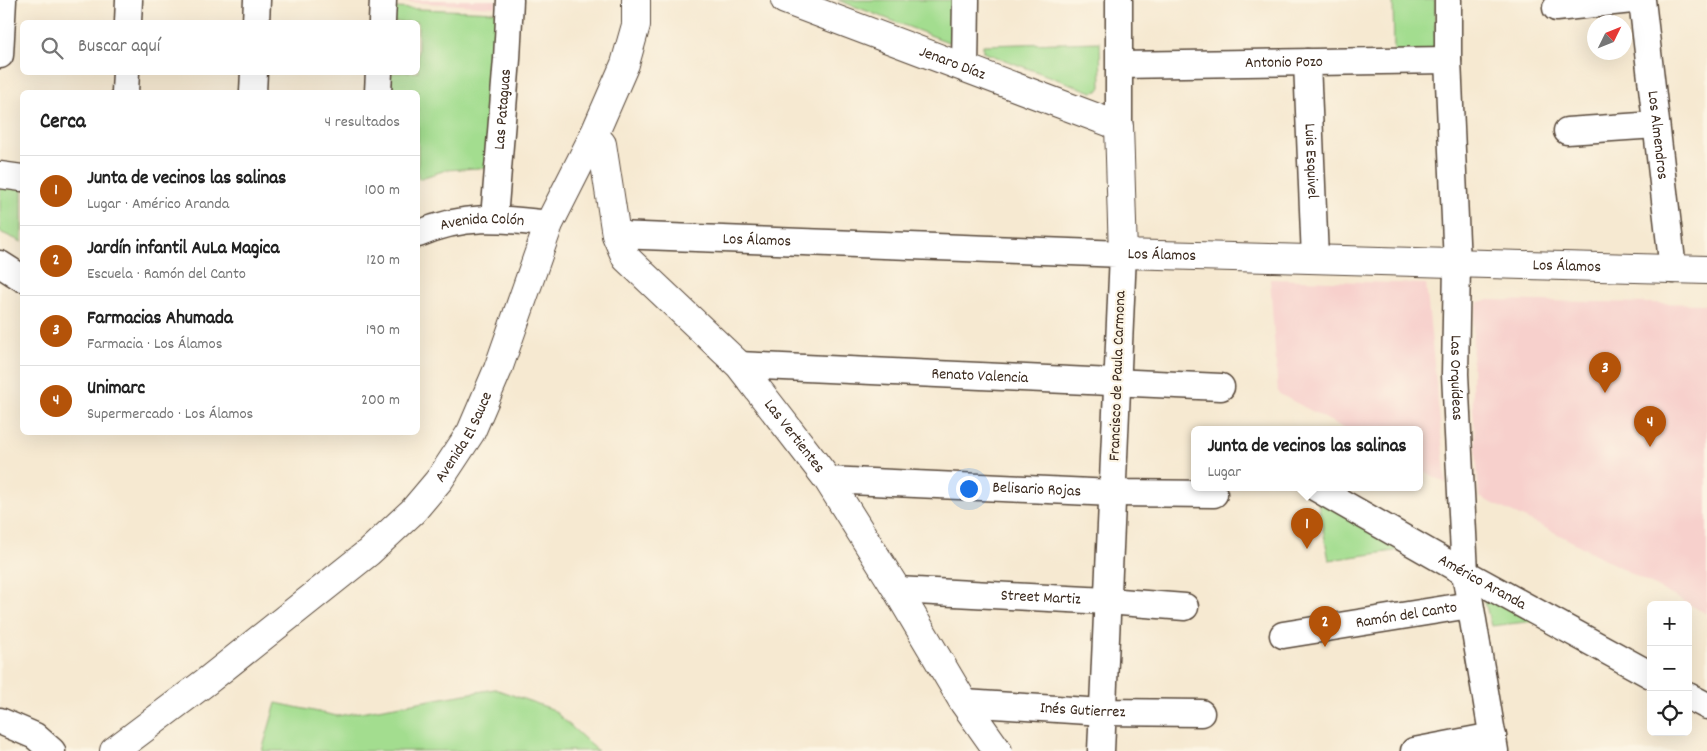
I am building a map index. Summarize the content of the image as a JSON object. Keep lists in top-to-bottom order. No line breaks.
{"streets":{"street":["Antonio Pozo","Jenaro Díaz","Las Pataguas","Los Almendros","Luis Esquivel","Avenida Colón","Los Álamos","Francisco de Paula Carmona","Renato Valencia","Las Orquídeas","Las Vertientes","Avenida El Sauce","Belisario Rojas","Américo Aranda","Street Martiz","Ramón del Canto","Inés Gutierrez"]},"crossings":[["Antonio Pozo","Luis Esquivel"],["Antonio Pozo","Francisco de Paula Carmona"],["Antonio Pozo","Las Orquídeas"],["Jenaro Díaz","Francisco de Paula Carmona"],["Las Pataguas","Avenida Colón"],["Los Almendros","Los Álamos"],["Luis Esquivel","Los Álamos"],["Avenida Colón","Avenida El Sauce"],["Los Álamos","Francisco de Paula Carmona"],["Los Álamos","Las Orquídeas"],["Los Álamos","Las Vertientes"],["Francisco de Paula Carmona","Renato Valencia"],["Francisco de Paula Carmona","Belisario Rojas"],["Francisco de Paula Carmona","Street Martiz"],["Francisco de Paula Carmona","Inés Gutierrez"],["Renato Valencia","Las Vertientes"],["Las Orquídeas","Américo Aranda"],["Las Orquídeas","Ramón del Canto"],["Las Vertientes","Avenida El Sauce"],["Las Vertientes","Belisario Rojas"],["Las Vertientes","Street Martiz"],["Las Vertientes","Inés Gutierrez"]],"north":"top right","page":{"search":"Buscar aquí","heading":["Cerca","4 resultados"],"list":[{"mark":"1","name":"Junta de vecinos las salinas","note":"Lugar · Américo Aranda","value":"100 m"},{"mark":"2","name":"Jardín infantil AuLa Magica","note":"Escuela · Ramón del Canto","value":"120 m"},{"mark":"3","name":"Farmacias Ahumada","note":"Farmacia · Los Álamos","value":"190 m"},{"mark":"4","name":"Unimarc","note":"Supermercado · Los Álamos","value":"200 m"}],"pins":["3","4","1","2"],"popup":["Junta de vecinos las salinas","Lugar"],"map_buttons":["+","−"]}}
